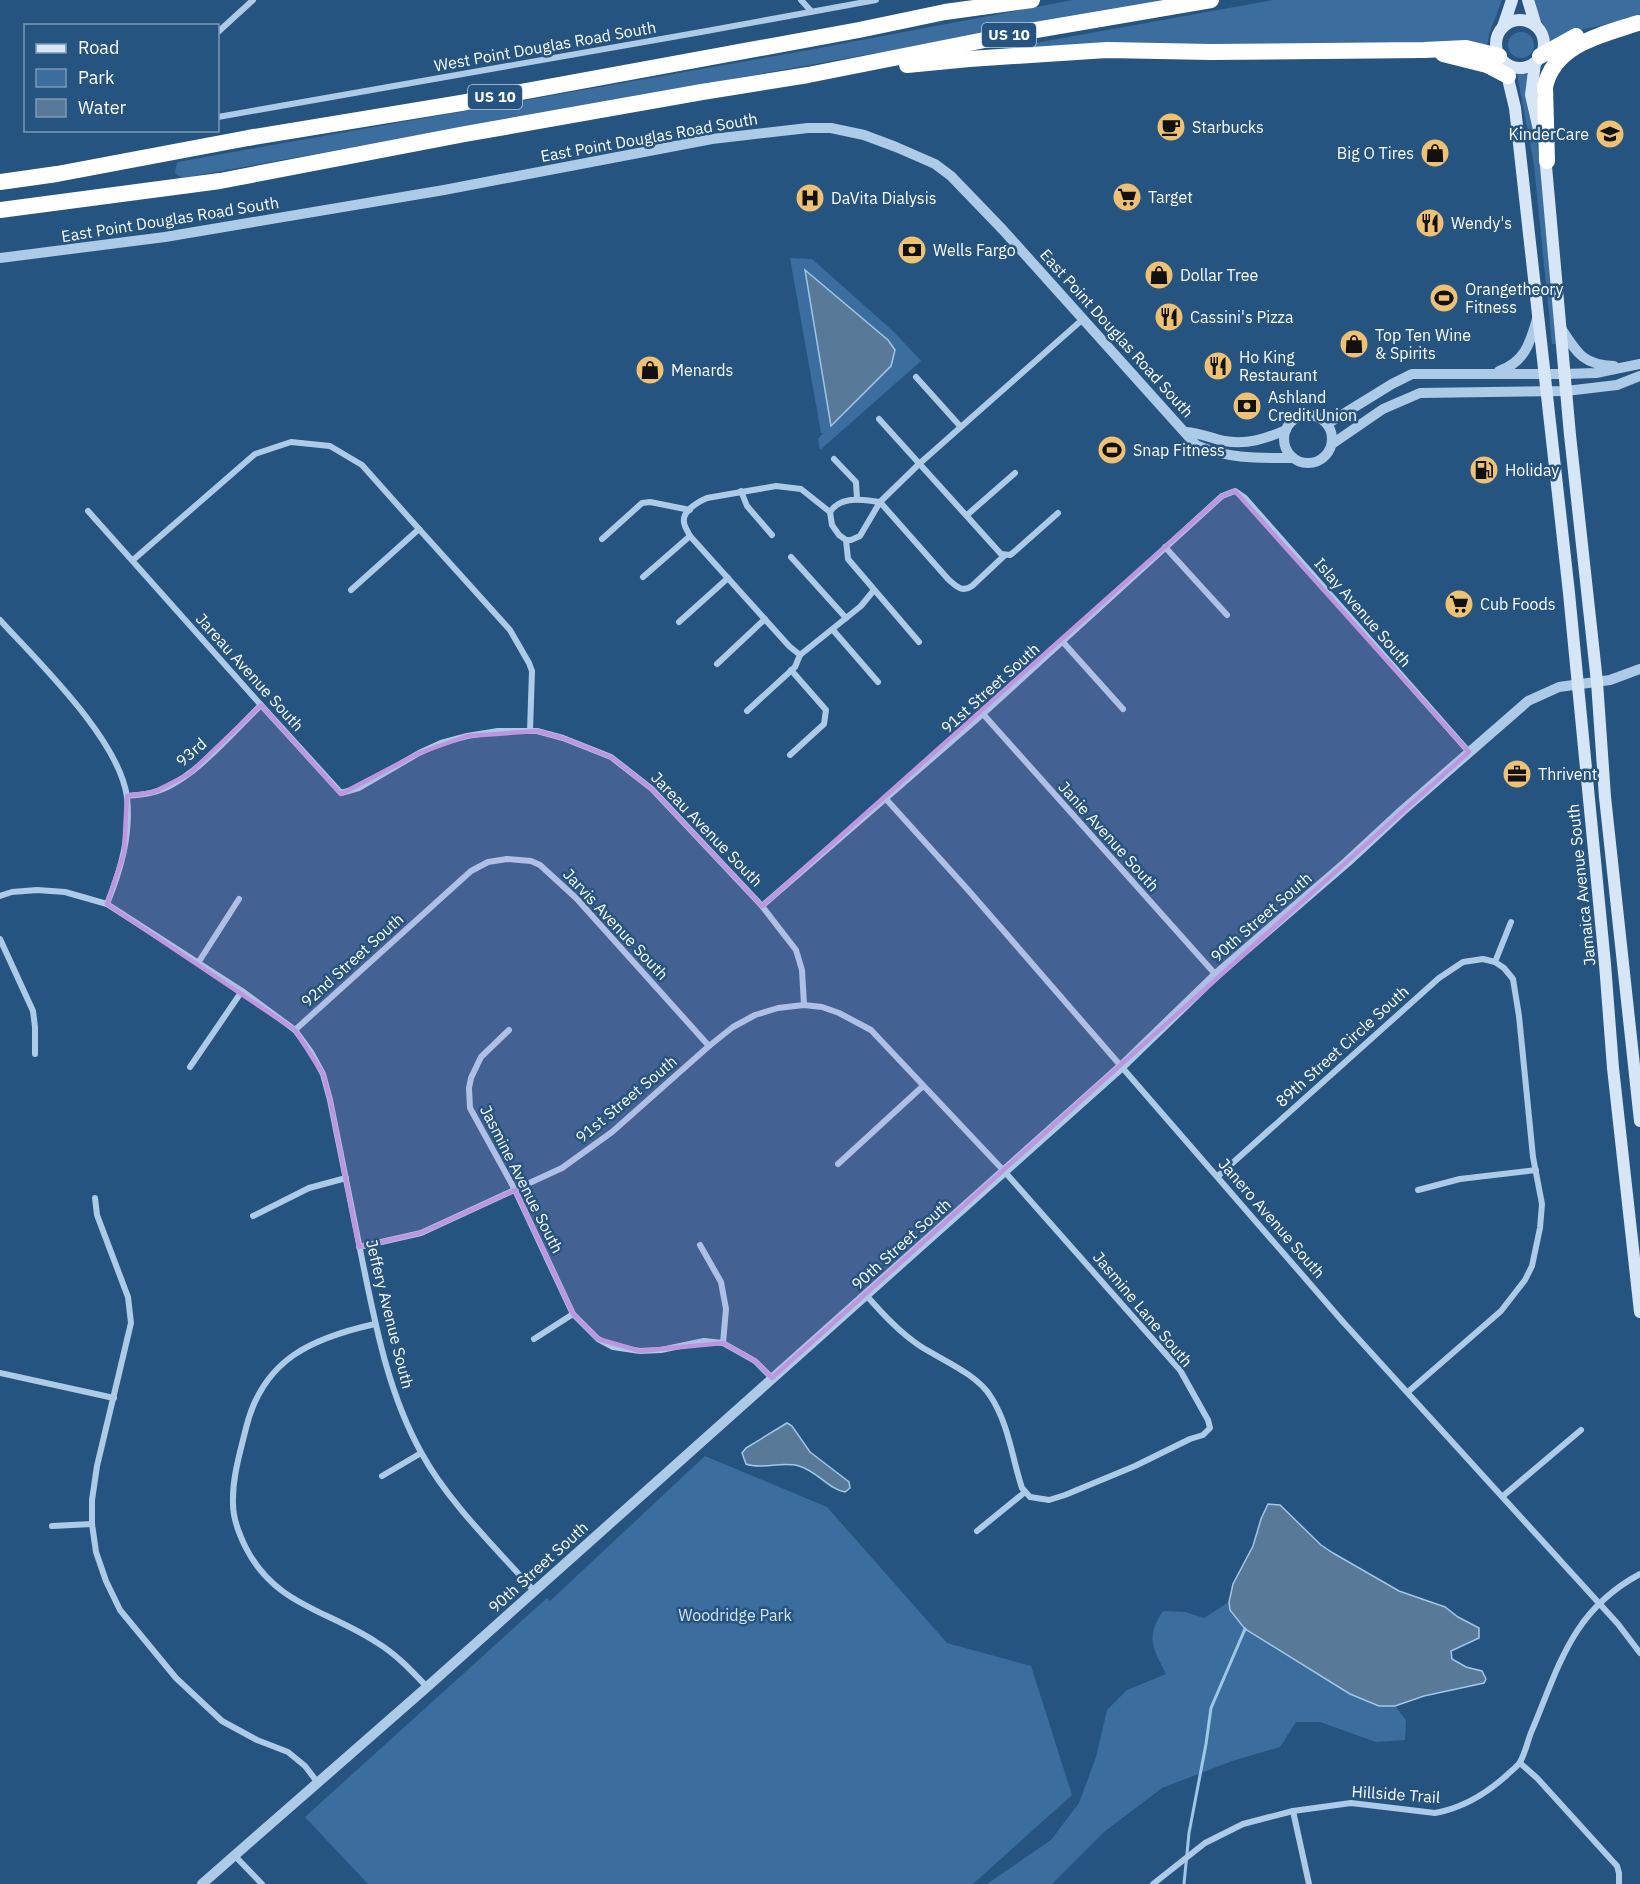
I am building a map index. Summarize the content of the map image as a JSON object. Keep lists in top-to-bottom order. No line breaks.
{"streets":{"highway":["US 10"],"main road":["Jamaica Avenue South"],"street":["West Point Douglas Road South","East Point Douglas Road South","Islay Avenue South","Jareau Avenue South","91st Street South","93rd","Janie Avenue South","90th Street South","Jarvis Avenue South","92nd Street South","89th Street Circle South","Jasmine Avenue South","Janero Avenue South","Jasmine Lane South","Jeffery Avenue South","Hillside Trail"]},"crossings":[["Islay Avenue South","91st Street South"],["Islay Avenue South","90th Street South"],["Jareau Avenue South","91st Street South"],["Jareau Avenue South","93rd"],["91st Street South","Janie Avenue South"],["91st Street South","Jarvis Avenue South"],["91st Street South","Jasmine Avenue South"],["91st Street South","Janero Avenue South"],["91st Street South","Jeffery Avenue South"],["Janie Avenue South","90th Street South"],["Jamaica Avenue South","90th Street South"],["90th Street South","Jasmine Avenue South"],["90th Street South","Janero Avenue South"],["90th Street South","Jasmine Lane South"],["90th Street South","Jeffery Avenue South"],["Jarvis Avenue South","92nd Street South"],["92nd Street South","Jeffery Avenue South"],["89th Street Circle South","Janero Avenue South"],["Janero Avenue South","Hillside Trail"]],"parks":["Woodridge Park"],"places":{"cafe":["Starbucks"],"school or university":["KinderCare"],"shop":["Big O Tires","Dollar Tree","Top Ten Wine & Spirits","Menards"],"supermarket":["Target","Cub Foods"],"hospital":["DaVita Dialysis"],"restaurant":["Wendy's","Cassini's Pizza","Ho King Restaurant"],"bank":["Wells Fargo","Ashland Credit Union"],"sports":["Orangetheory Fitness","Snap Fitness"],"fuel station":["Holiday"],"office":["Thrivent"]},"legend":["Road","Park","Water"]}
